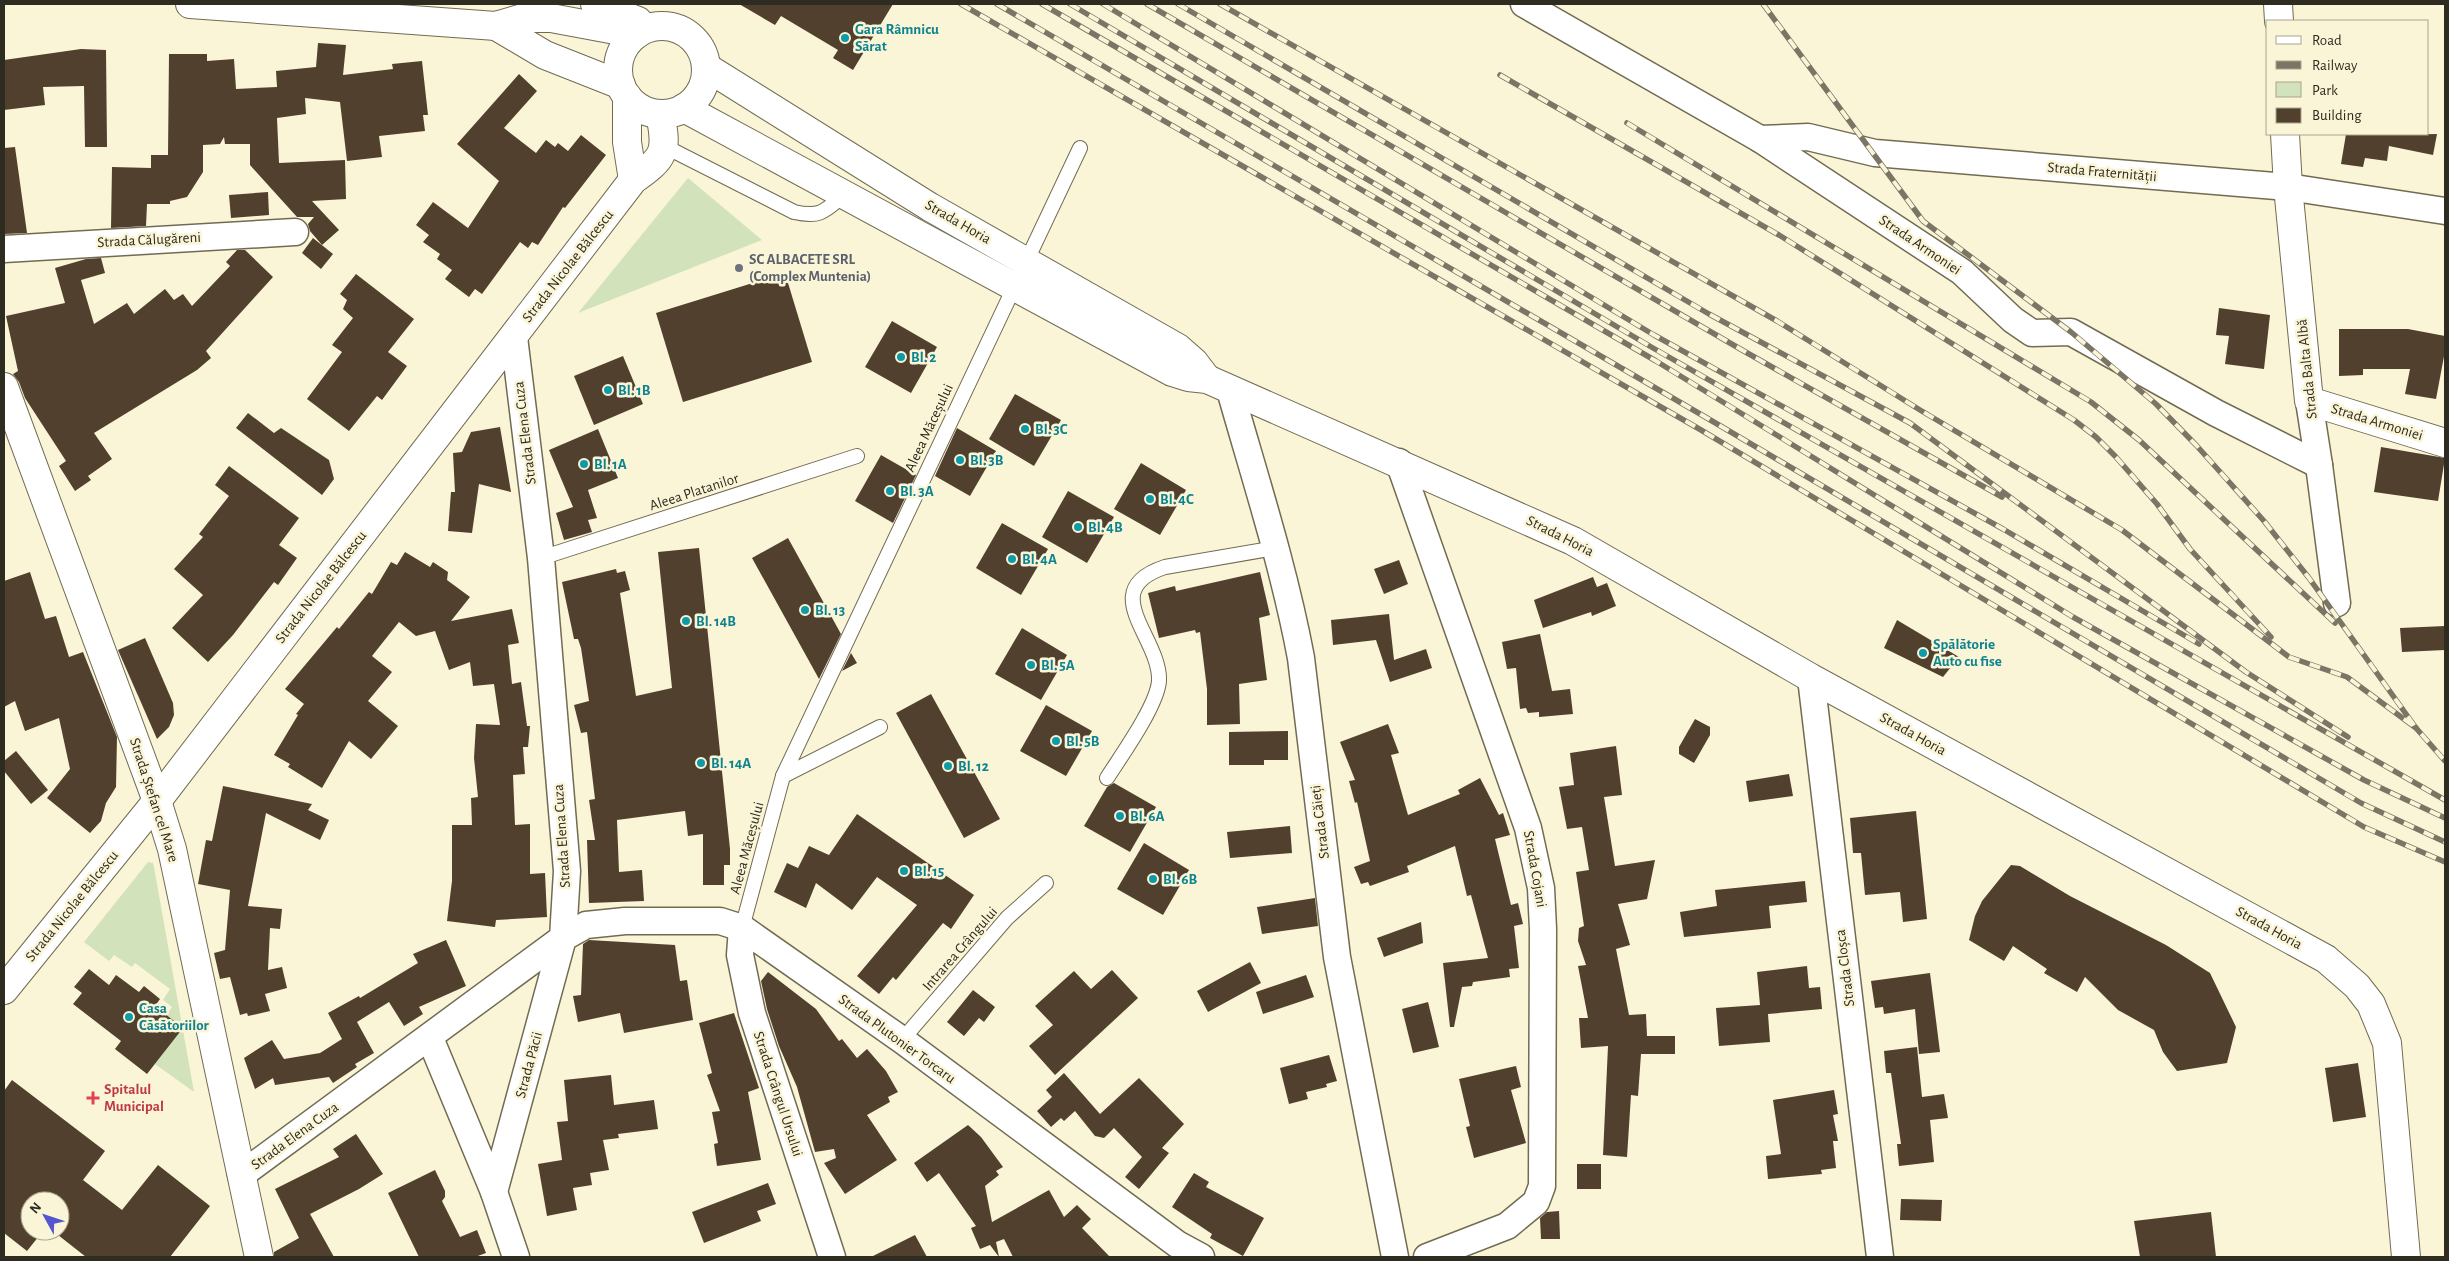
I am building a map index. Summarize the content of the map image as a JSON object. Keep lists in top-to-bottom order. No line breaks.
{"streets":{"street":["Strada Fraternității","Strada Horia","Strada Călugăreni","Strada Armoniei","Strada Nicolae Bălcescu","Strada Balta Albă","Strada Elena Cuza","Strada Ștefan cel Mare","Strada Căieți","Strada Cojani","Strada Cloșca","Strada Plutonier Torcaru","Strada Păcii","Strada Crângul Ursului"],"lane":["Aleea Măceșului","Aleea Platanilor","Intrarea Crângului"]},"crossings":[["Strada Fraternității","Strada Armoniei"],["Strada Fraternității","Strada Balta Albă"],["Strada Horia","Strada Căieți"],["Strada Horia","Strada Cojani"],["Strada Horia","Strada Cloșca"],["Strada Armoniei","Strada Balta Albă"],["Strada Nicolae Bălcescu","Strada Elena Cuza"],["Strada Nicolae Bălcescu","Strada Ștefan cel Mare"],["Aleea Măceșului","Strada Plutonier Torcaru"],["Aleea Măceșului","Strada Crângul Ursului"],["Strada Elena Cuza","Aleea Platanilor"],["Strada Elena Cuza","Strada Ștefan cel Mare"],["Strada Elena Cuza","Strada Plutonier Torcaru"],["Strada Elena Cuza","Strada Păcii"],["Intrarea Crângului","Strada Plutonier Torcaru"],["Strada Plutonier Torcaru","Strada Păcii"],["Strada Plutonier Torcaru","Strada Crângul Ursului"]],"places":{"other":["Gara Râmnicu Sărat","SC ALBACETE SRL (Complex Muntenia)","Bl. 2","Bl. 1B","Bl. 3C","Bl. 3B","Bl. 1A","Bl. 3A","Bl. 4C","Bl. 4B","Bl. 4A","Bl. 13","Bl. 14B","Spălătorie Auto cu fise","Bl. 5A","Bl. 5B","Bl. 14A","Bl. 12","Bl. 6A","Bl. 15","Bl. 6B","Casa Căsătoriilor"],"health":["Spitalul Municipal"]},"legend":["Road","Railway","Park","Building"],"north":"top left"}
